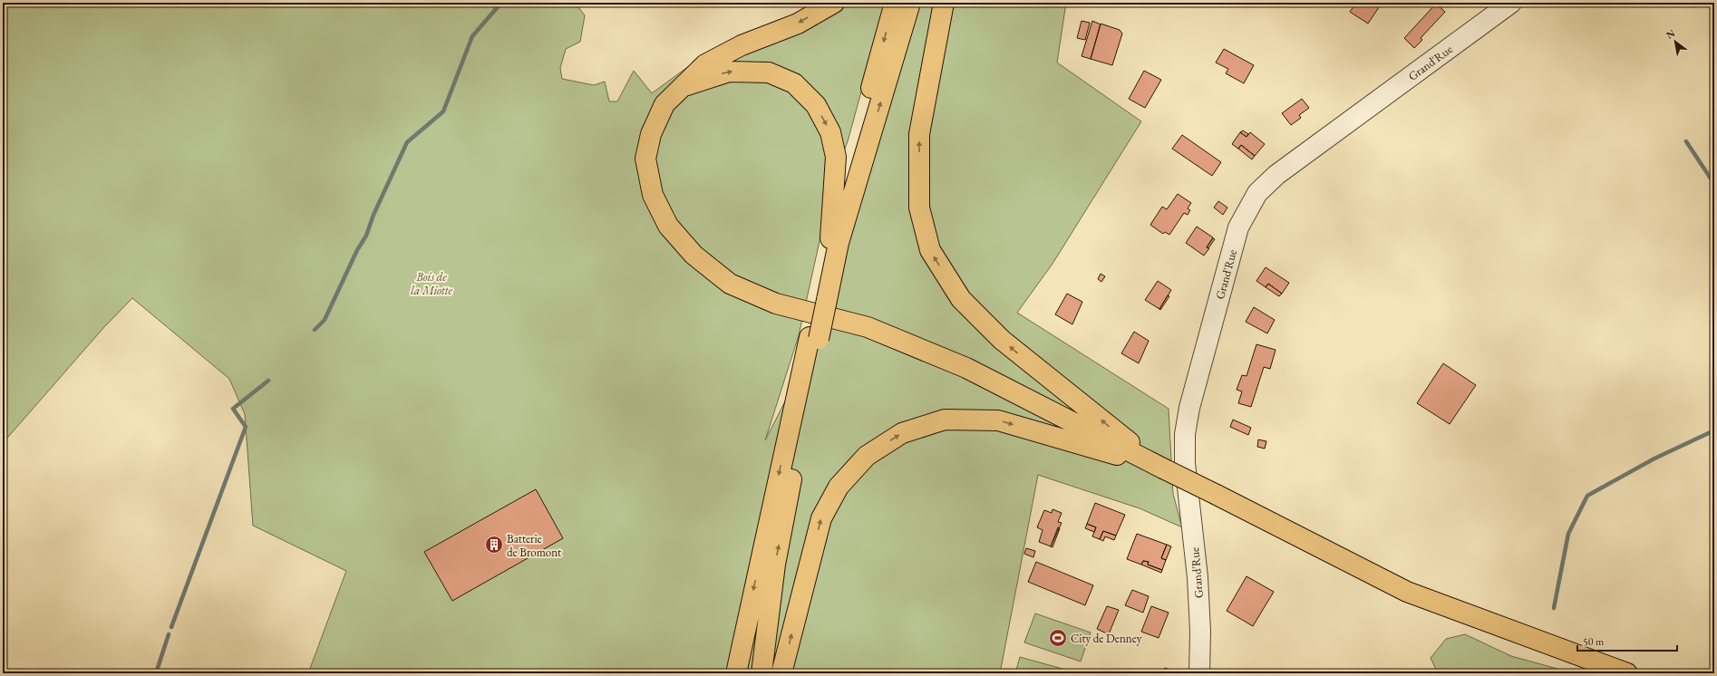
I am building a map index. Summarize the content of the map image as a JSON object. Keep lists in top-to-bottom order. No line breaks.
{"streets":{"street":["Grand'Rue"]},"parks":["Bois de la Miotte"],"places":{"building":["Batterie de Bromont"],"sports":["City de Denney"]},"scale_bar":"50 m","north":"top left"}
